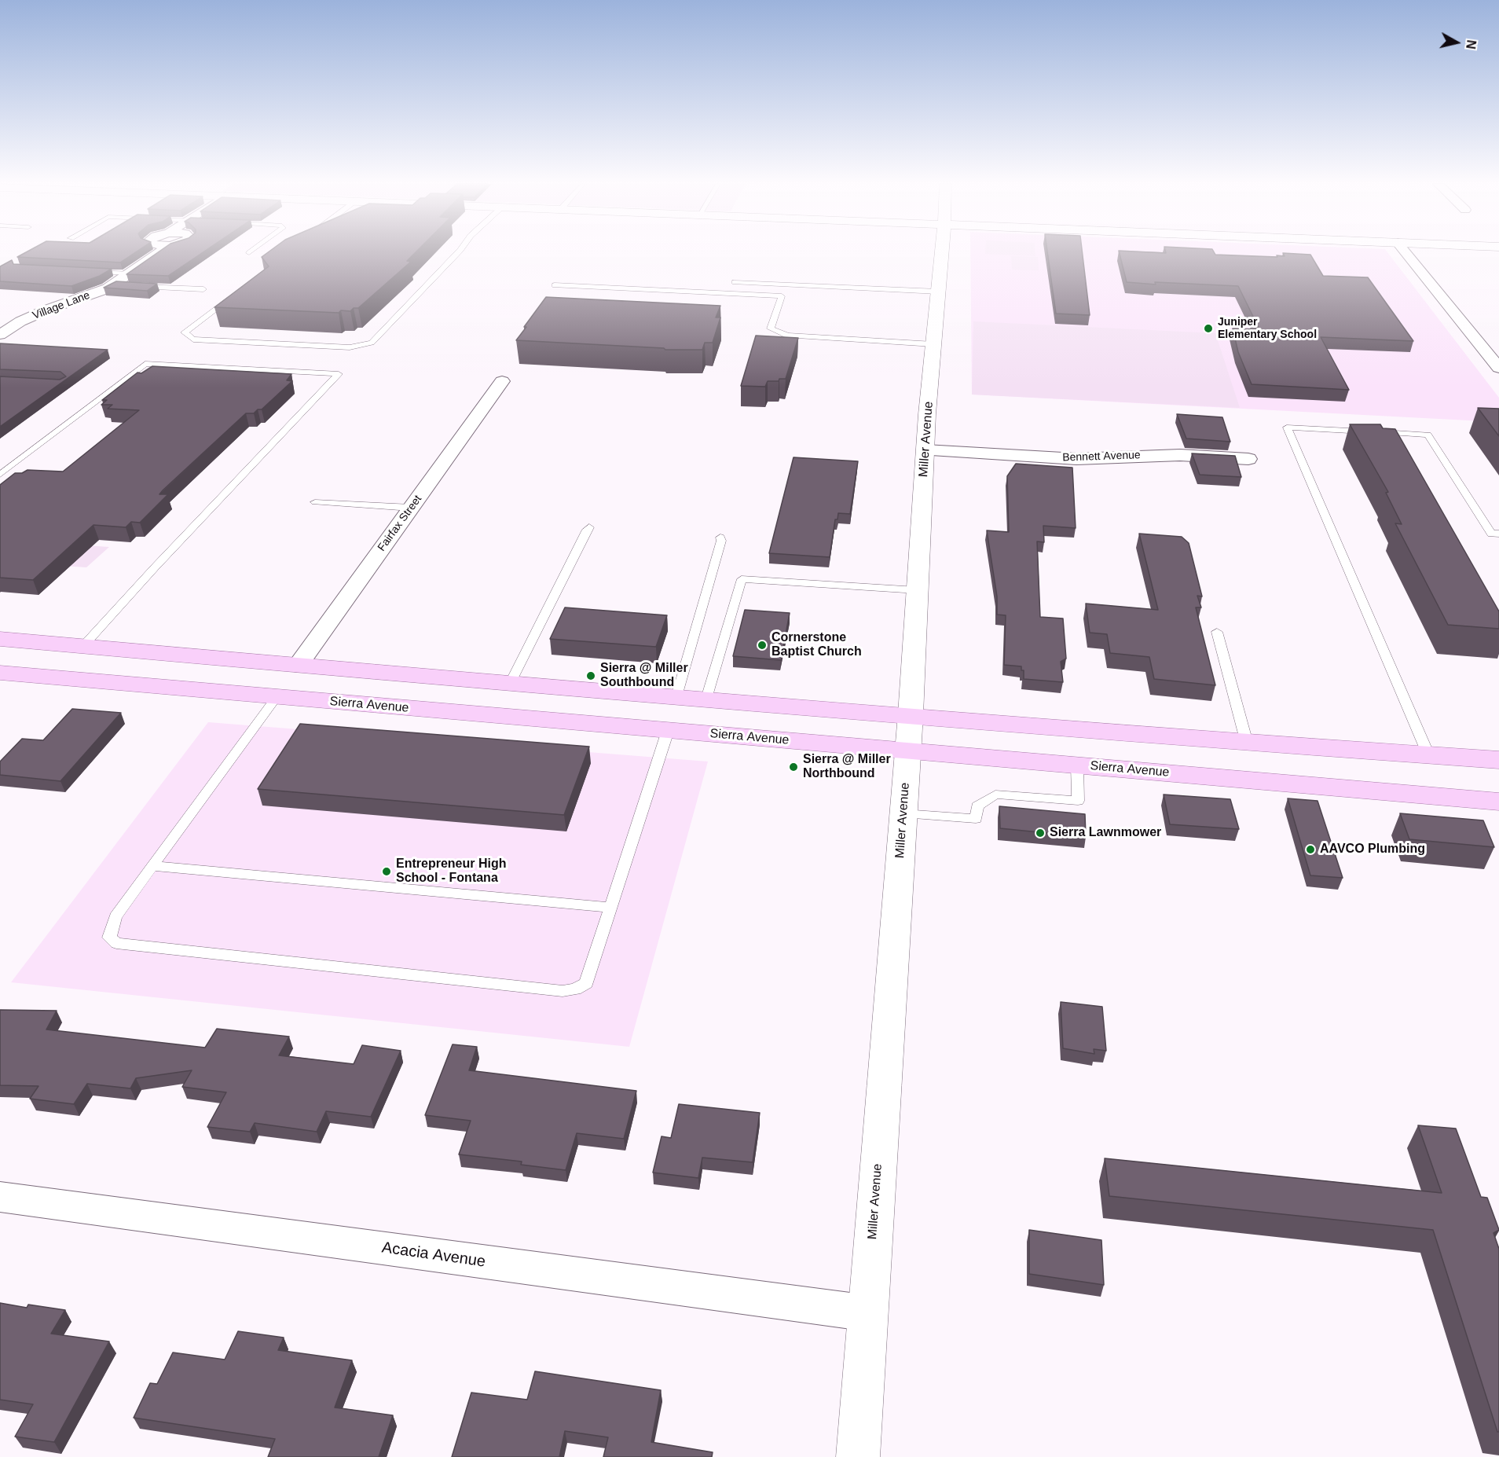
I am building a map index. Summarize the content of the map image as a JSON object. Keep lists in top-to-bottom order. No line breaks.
{"streets":{"main road":["Sierra Avenue"],"street":["Village Lane","Miller Avenue","Bennett Avenue","Fairfax Street","Acacia Avenue"]},"crossings":[["Miller Avenue","Bennett Avenue"],["Miller Avenue","Sierra Avenue"],["Miller Avenue","Acacia Avenue"]],"places":["Juniper Elementary School","Cornerstone Baptist Church","Sierra @ Miller Southbound","Sierra @ Miller Northbound","Sierra Lawnmower","AAVCO Plumbing","Entrepreneur High School - Fontana"],"north":"right"}
